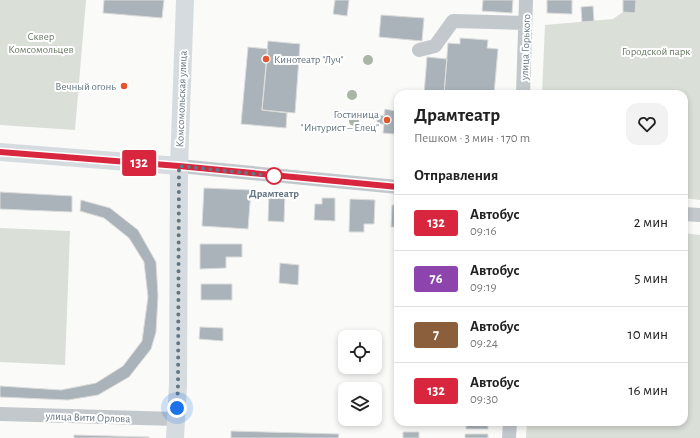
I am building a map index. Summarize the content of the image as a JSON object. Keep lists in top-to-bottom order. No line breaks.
{"streets":{"main road":["Комсомольская улица"],"street":["улица Горького","улица Вити Орлова"]},"crossings":[["Комсомольская улица","улица Вити Орлова"]],"parks":["Сквер Комсомольцев","Городской парк"],"places":["Кинотеатр \"Луч\"","Вечный огонь","Гостиница \"Интурист – Елец\"","Драмтеатр"],"lines":["bus line 132"],"page":{"on_map":"132","heading":[["Драмтеатр","Пешком · 3 мин · 170 m"],"Отправления"],"list":[{"mark":"132","name":"Автобус","note":"09:16","value":"2 мин"},{"mark":"76","name":"Автобус","note":"09:19","value":"5 мин"},{"mark":"7","name":"Автобус","note":"09:24","value":"10 мин"},{"mark":"132","name":"Автобус","note":"09:30","value":"16 мин"}]}}
